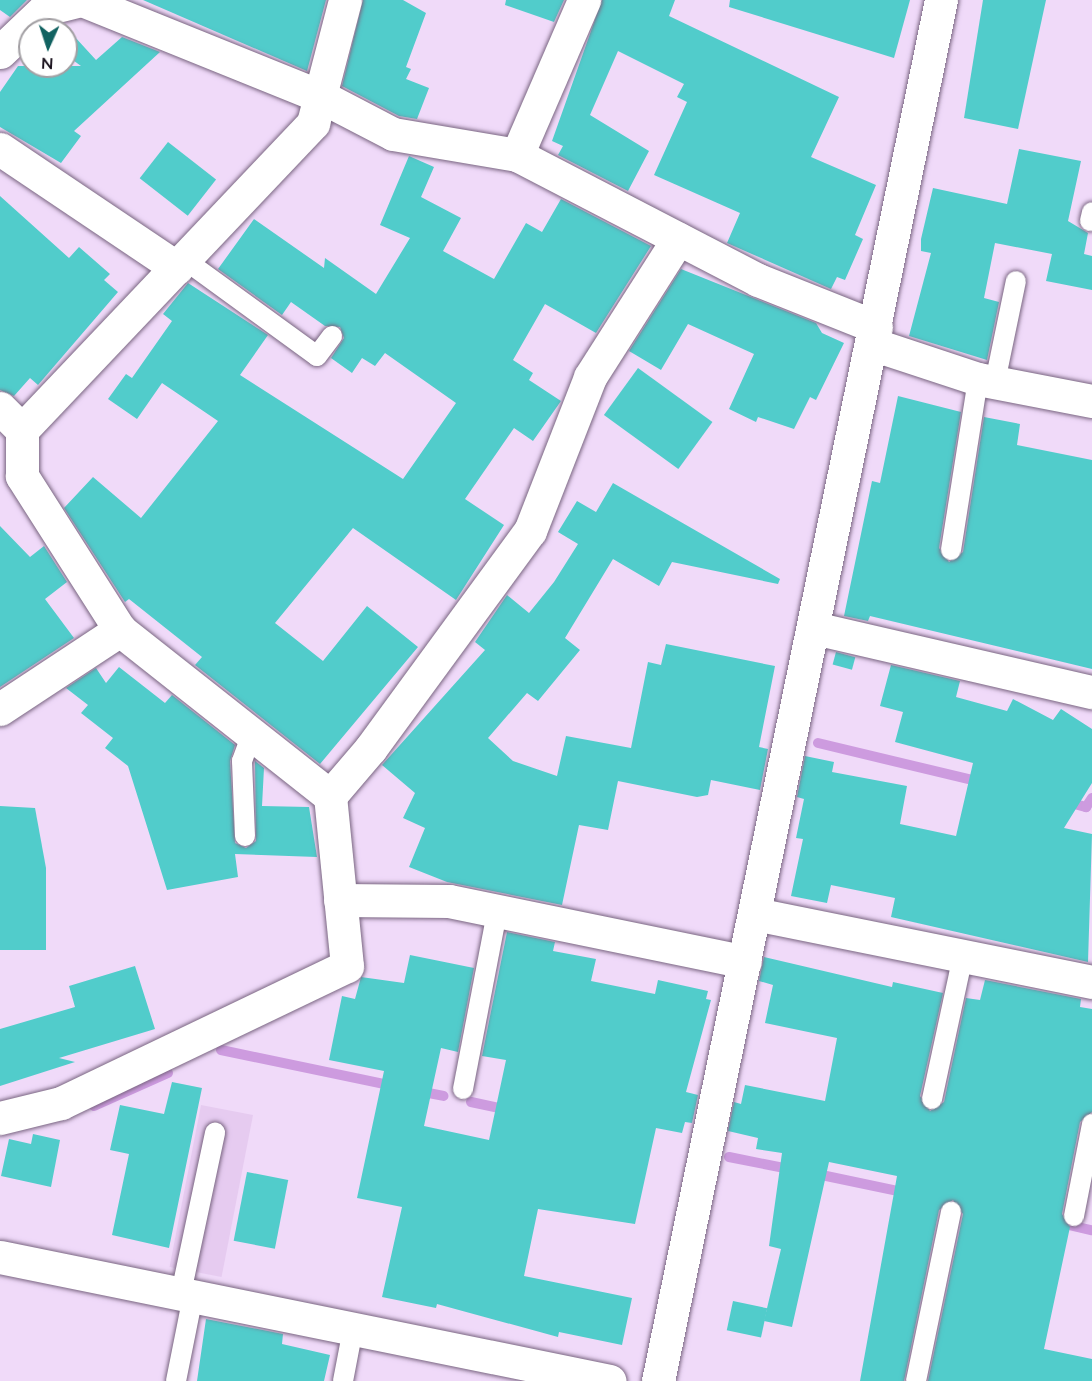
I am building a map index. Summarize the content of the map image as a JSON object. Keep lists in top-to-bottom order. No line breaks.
{"north":"bottom"}
